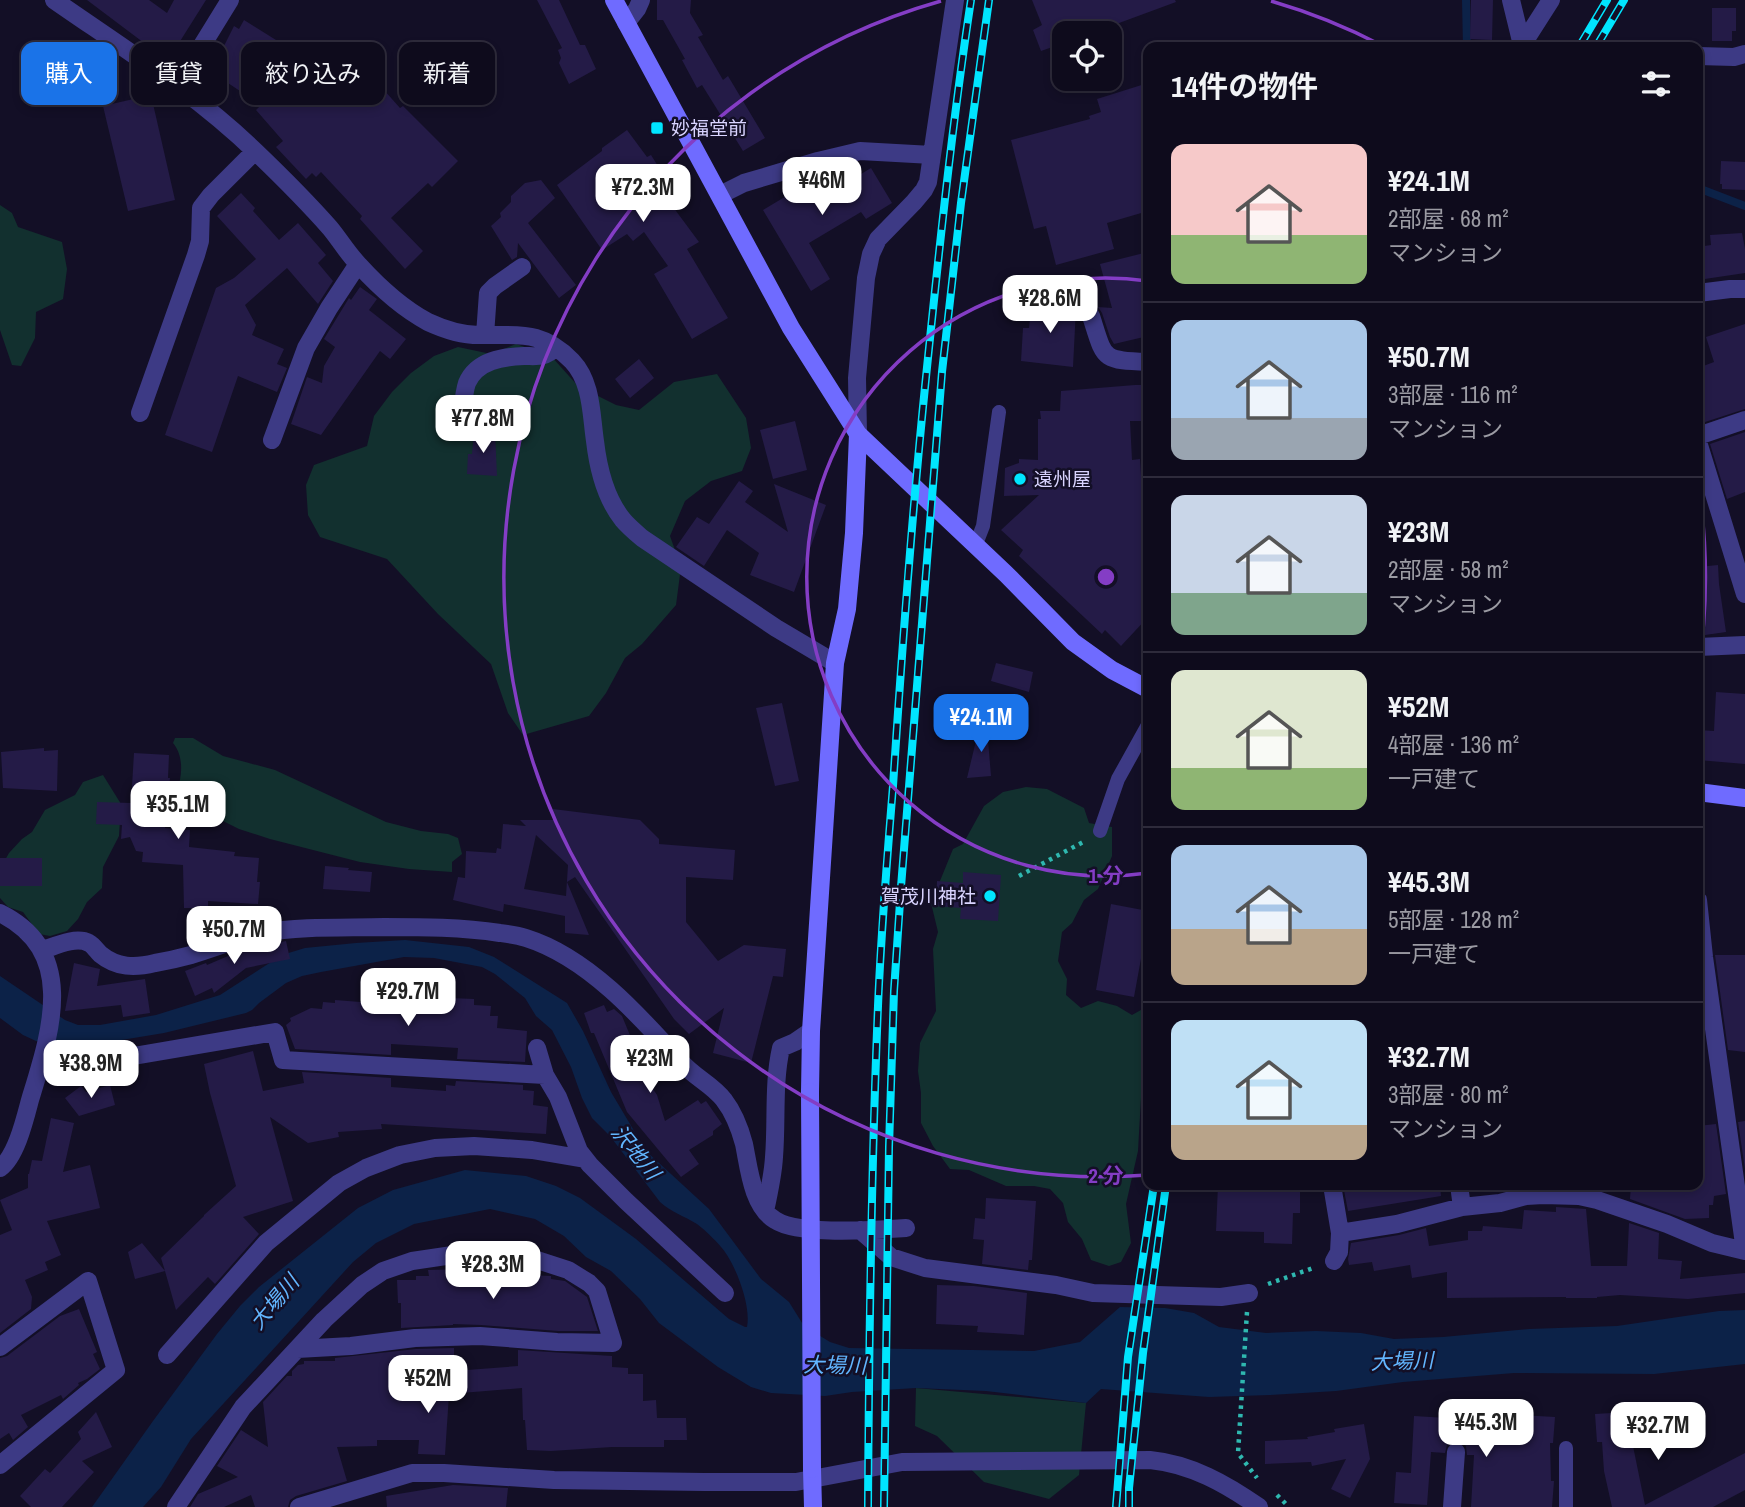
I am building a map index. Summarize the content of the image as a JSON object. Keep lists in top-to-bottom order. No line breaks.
{"water":["沢地川","大場川"],"places":{"transit":["妙福堂前"],"other":["遠州屋","賀茂川神社"]},"page":{"chip":["購入","賃貸","絞り込み","新着"],"heading":"14件の物件","list":[{"name":"¥24.1M","note":"2部屋 · 68 m² · マンション"},{"name":"¥50.7M","note":"3部屋 · 116 m² · マンション"},{"name":"¥23M","note":"2部屋 · 58 m² · マンション"},{"name":"¥52M","note":"4部屋 · 136 m² · 一戸建て"},{"name":"¥45.3M","note":"5部屋 · 128 m² · 一戸建て"},{"name":"¥32.7M","note":"3部屋 · 80 m² · マンション"}],"price":["¥46M","¥72.3M","¥28.6M","¥77.8M","¥24.1M","¥35.1M","¥50.7M","¥29.7M","¥23M","¥38.9M","¥28.3M","¥52M","¥45.3M","¥32.7M"]},"rings":["1 分","2 分"]}
